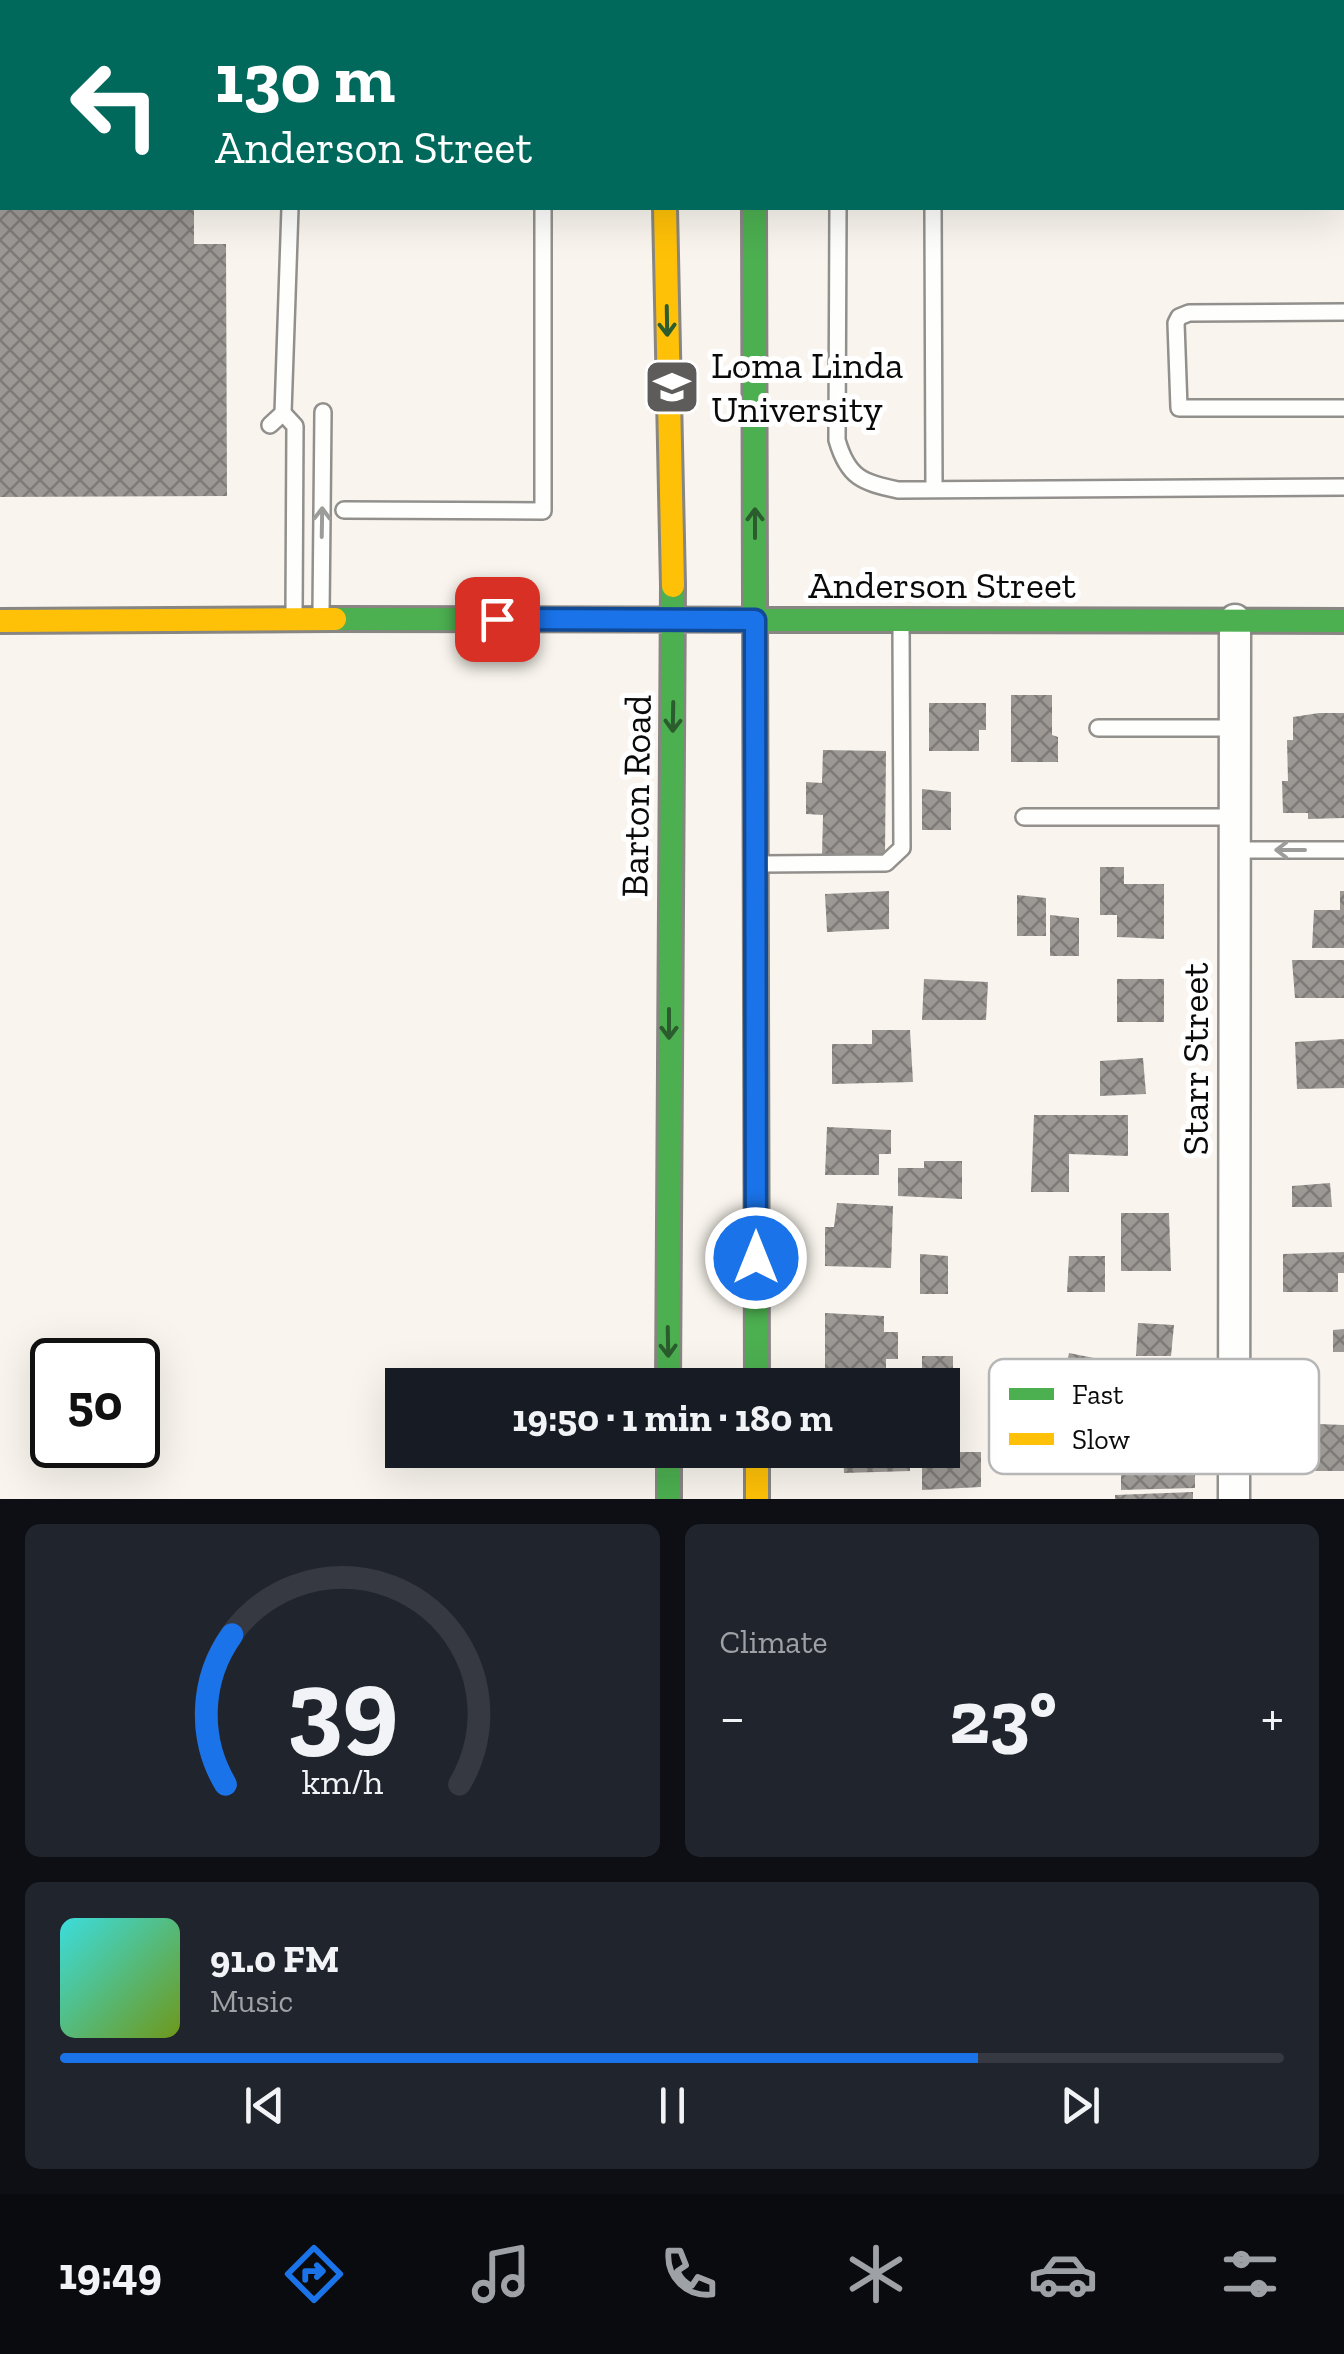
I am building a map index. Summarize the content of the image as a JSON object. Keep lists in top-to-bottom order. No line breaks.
{"streets":{"main road":["Anderson Street","Barton Road"],"street":["Starr Street"]},"crossings":[["Anderson Street","Barton Road"],["Anderson Street","Starr Street"]],"places":{"school or university":["Loma Linda University"]},"legend":["Fast","Slow"],"page":{"turn":["130 m","Anderson Street"],"limit":"50","trip":"19:50 · 1 min · 180 m","tile":"Climate","heat":["−","23°","+"],"song":["91.0 FM","Music"],"tabs":"19:49","gauge":["39","km/h"]}}
